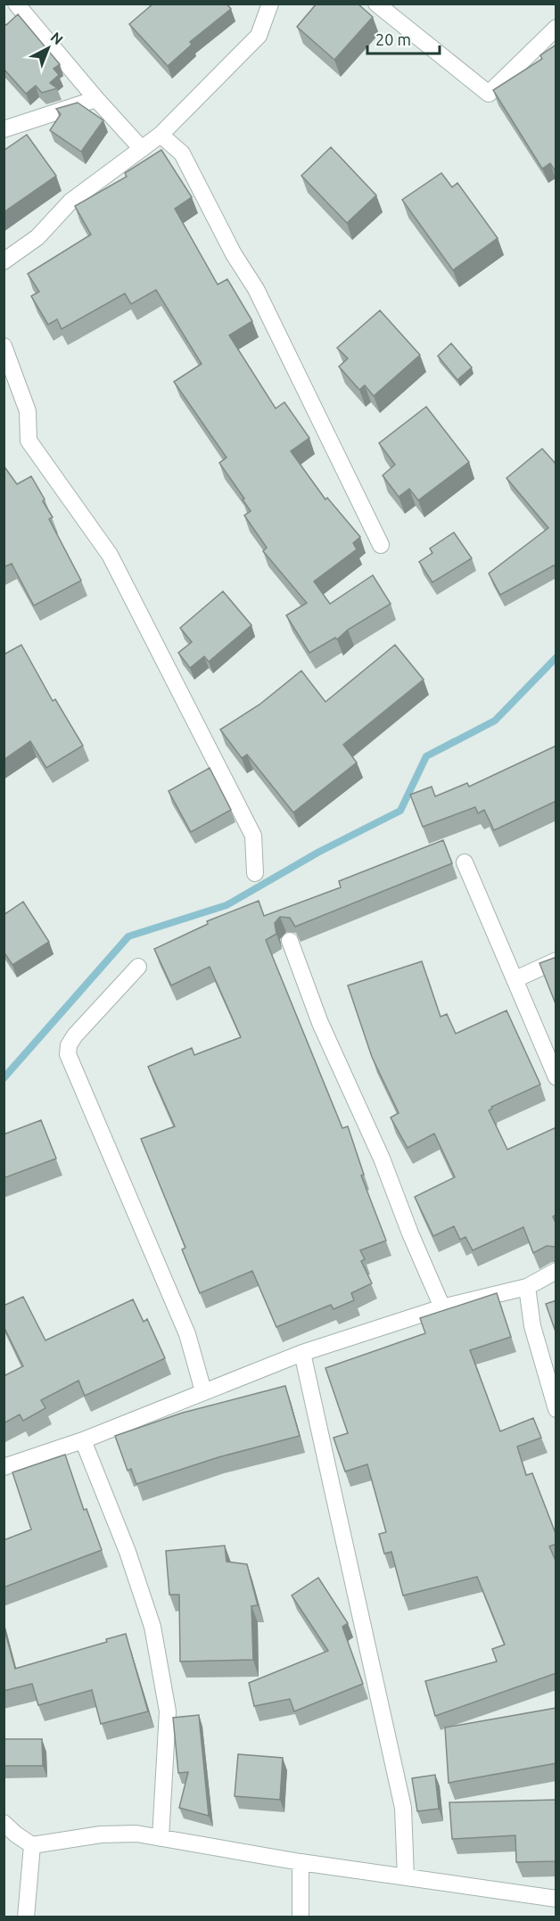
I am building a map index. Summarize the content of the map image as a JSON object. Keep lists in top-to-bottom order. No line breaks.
{"scale_bar":"20 m","north":"top right"}
